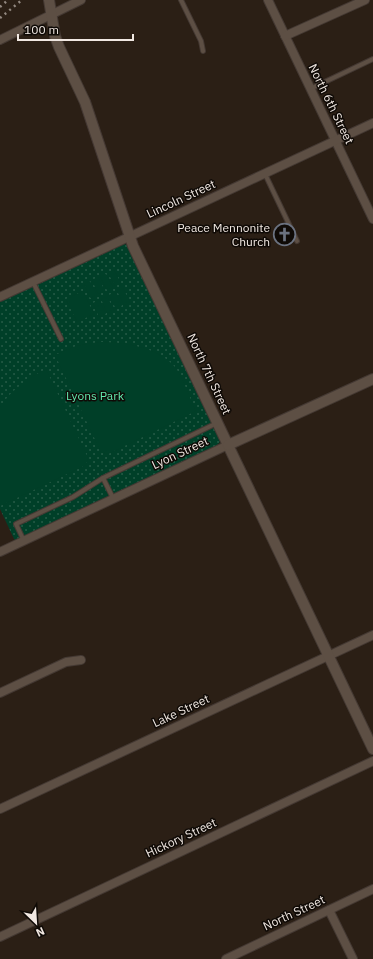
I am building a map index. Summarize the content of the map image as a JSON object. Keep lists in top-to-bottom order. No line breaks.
{"streets":{"street":["North 6th Street","Lincoln Street","North 7th Street","Lyon Street","Lake Street","Hickory Street","North Street"]},"crossings":[["North 6th Street","Lincoln Street"],["Lincoln Street","North 7th Street"],["North 7th Street","Lyon Street"],["North 7th Street","Lake Street"]],"parks":["Lyons Park"],"places":{"church":["Peace Mennonite Church"]},"scale_bar":"100 m","north":"bottom right"}
